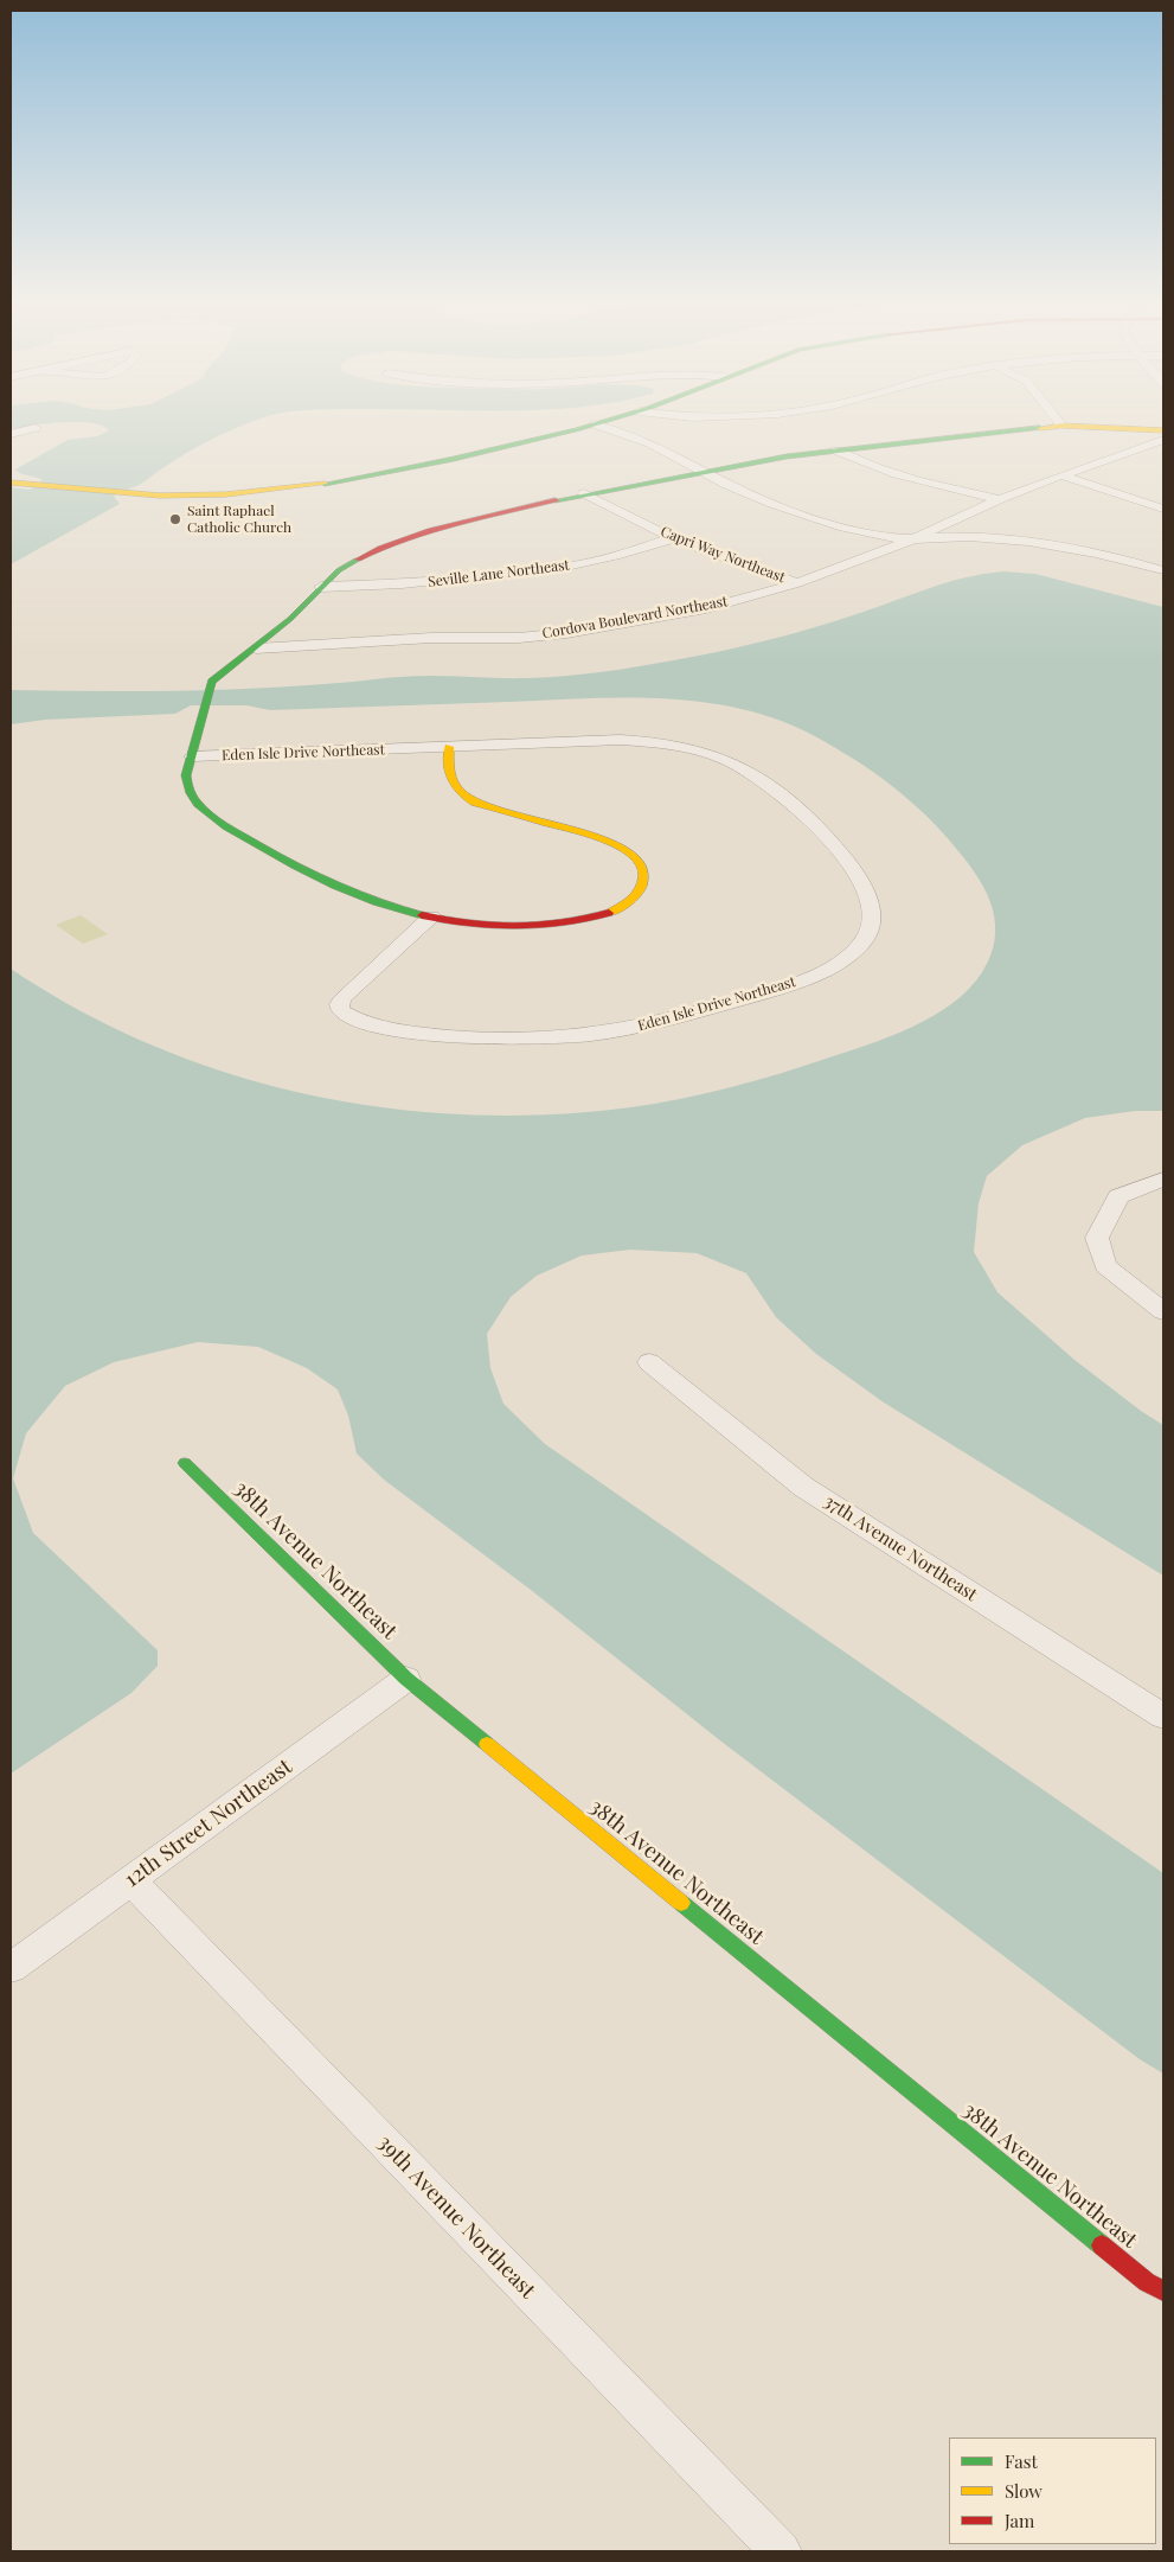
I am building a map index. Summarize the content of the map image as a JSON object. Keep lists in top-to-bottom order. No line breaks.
{"streets":{"street":["Capri Way Northeast","Seville Lane Northeast","Cordova Boulevard Northeast","Eden Isle Drive Northeast","37th Avenue Northeast","38th Avenue Northeast","12th Street Northeast","39th Avenue Northeast"]},"crossings":[["Capri Way Northeast","Seville Lane Northeast"],["Capri Way Northeast","Cordova Boulevard Northeast"],["38th Avenue Northeast","12th Street Northeast"],["12th Street Northeast","39th Avenue Northeast"]],"places":["Saint Raphael Catholic Church"],"legend":["Fast","Slow","Jam"]}
